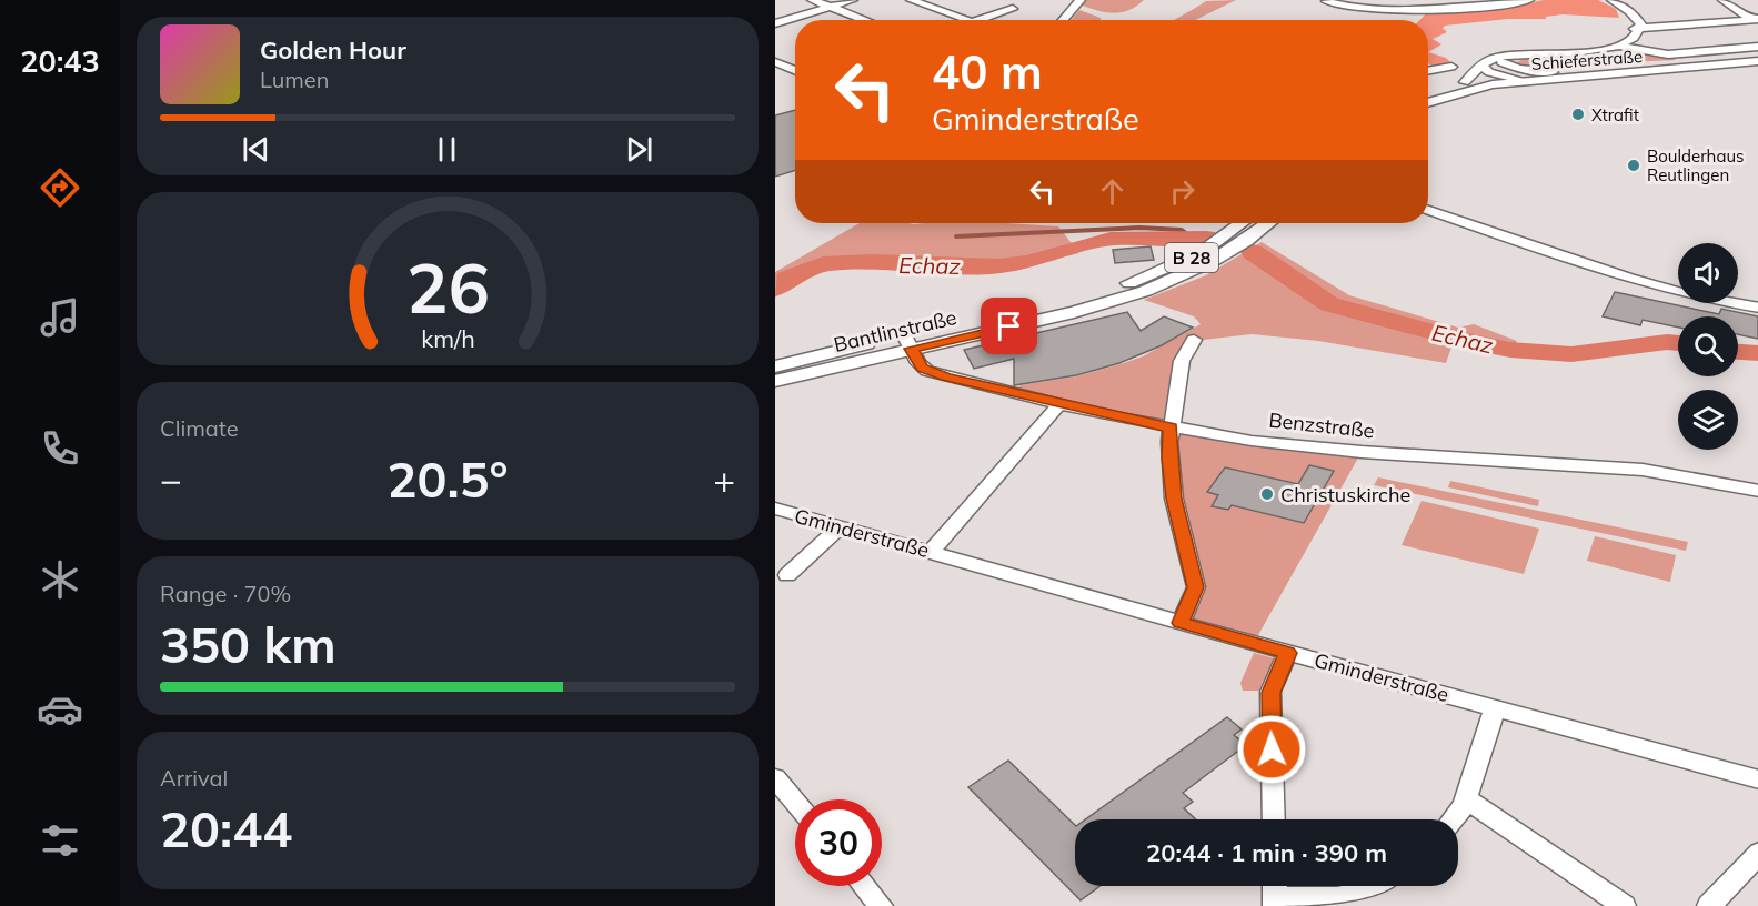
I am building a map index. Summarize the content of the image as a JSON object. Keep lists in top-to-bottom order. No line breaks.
{"streets":{"main road":["Schieferstraße","B 28","Bantlinstraße"],"street":["Benzstraße","Gminderstraße"]},"crossings":[["Bantlinstraße","Benzstraße"]],"water":["Echaz"],"places":["Xtrafit","Boulderhaus Reutlingen","Christuskirche"],"page":{"tabs":"20:43","turn":["40 m","Gminderstraße"],"song":["Golden Hour","Lumen"],"tile":["Climate",["Range · 70%","350 km"],["Arrival","20:44"]],"heat":["−","20.5°","+"],"limit":"30","trip":"20:44 · 1 min · 390 m","gauge":["26","km/h"]}}
